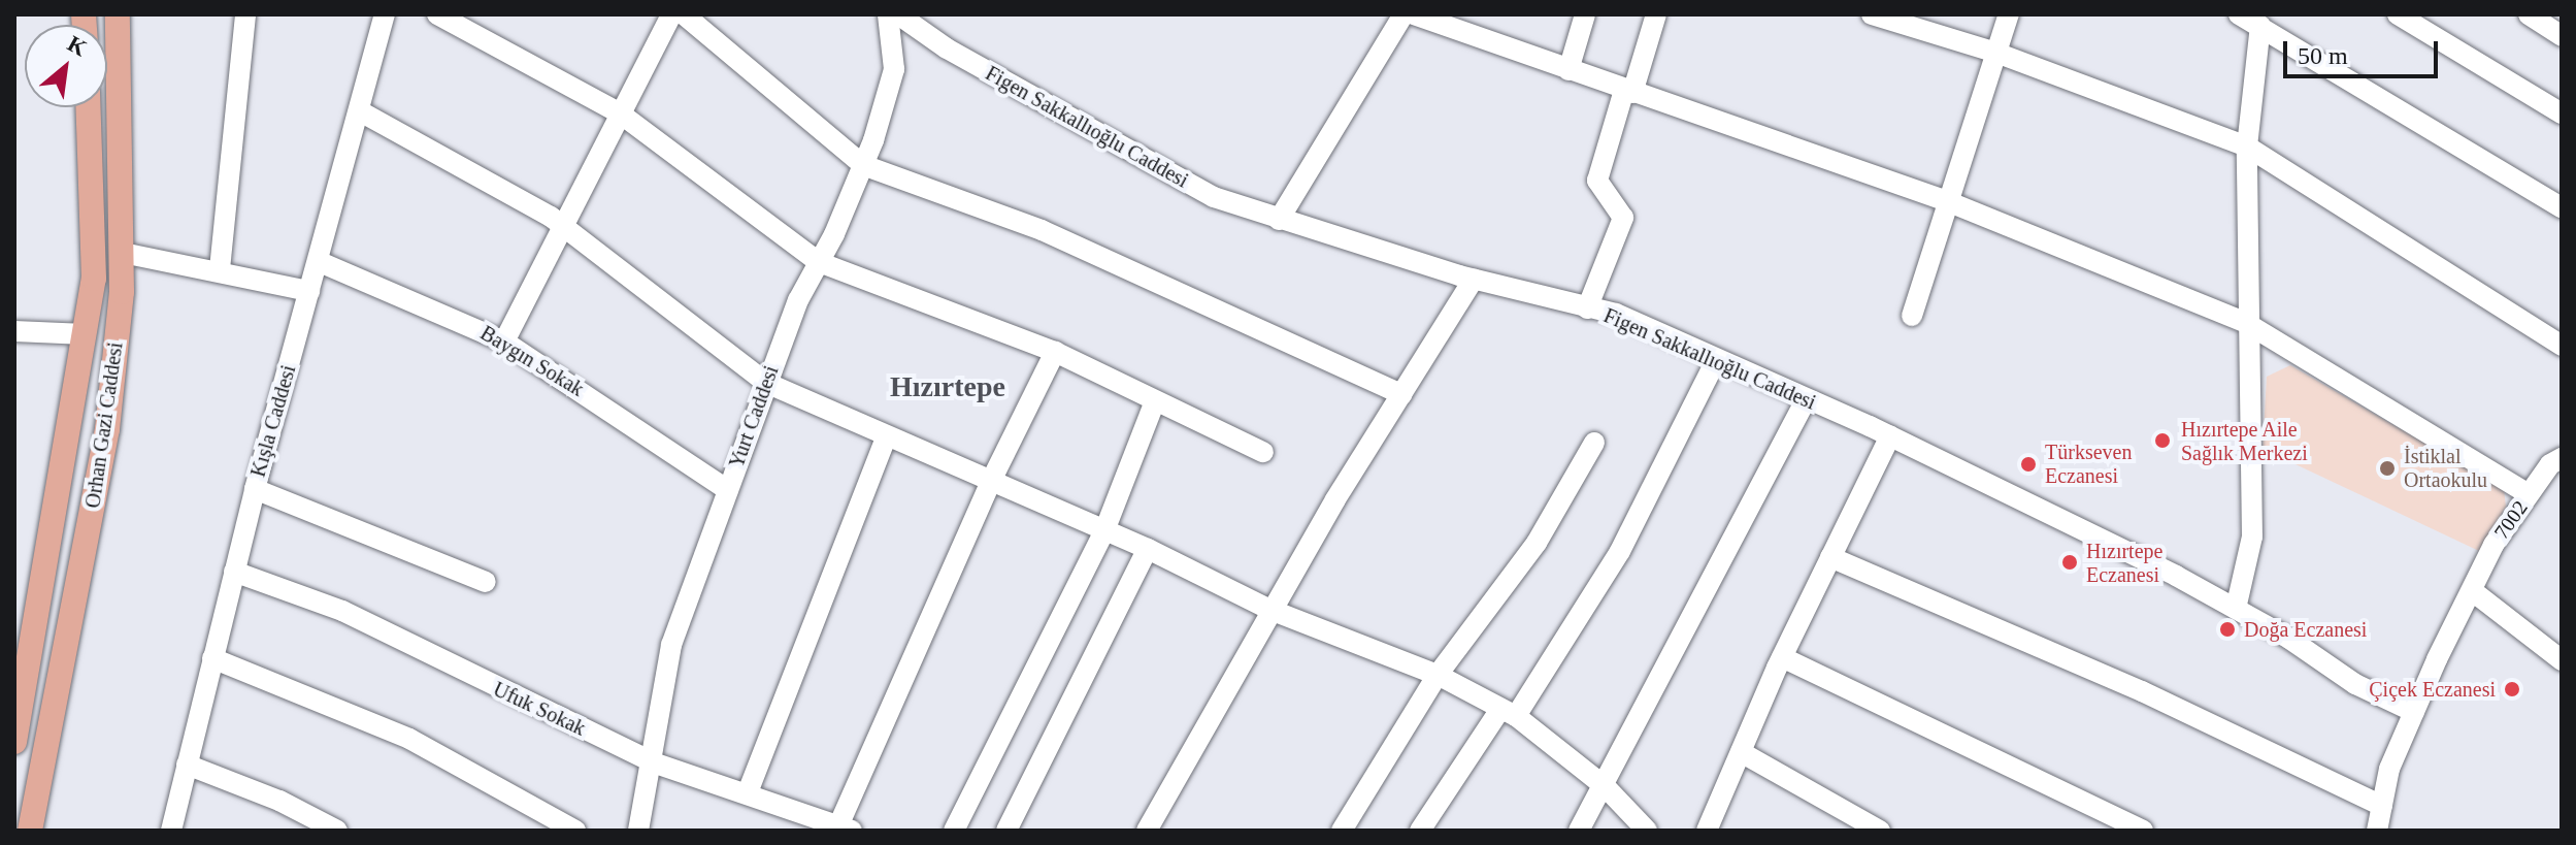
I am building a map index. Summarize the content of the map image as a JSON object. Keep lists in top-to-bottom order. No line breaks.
{"streets":{"main road":["Orhan Gazi Caddesi"],"street":["Figen Sakkallıoğlu Caddesi","Baygın Sokak","Yurt Caddesi","Kışla Caddesi","7002","Ufuk Sokak"]},"crossings":[["Figen Sakkallıoğlu Caddesi","7002"],["Baygın Sokak","Yurt Caddesi"],["Baygın Sokak","Kışla Caddesi"],["Yurt Caddesi","Ufuk Sokak"],["Kışla Caddesi","Ufuk Sokak"]],"districts":["Hızırtepe"],"places":["Hızırtepe Aile Sağlık Merkezi","Türkseven Eczanesi","İstiklal Ortaokulu","Hızırtepe Eczanesi","Doğa Eczanesi","Çiçek Eczanesi"],"scale_bar":"50 m","north":"top right"}
